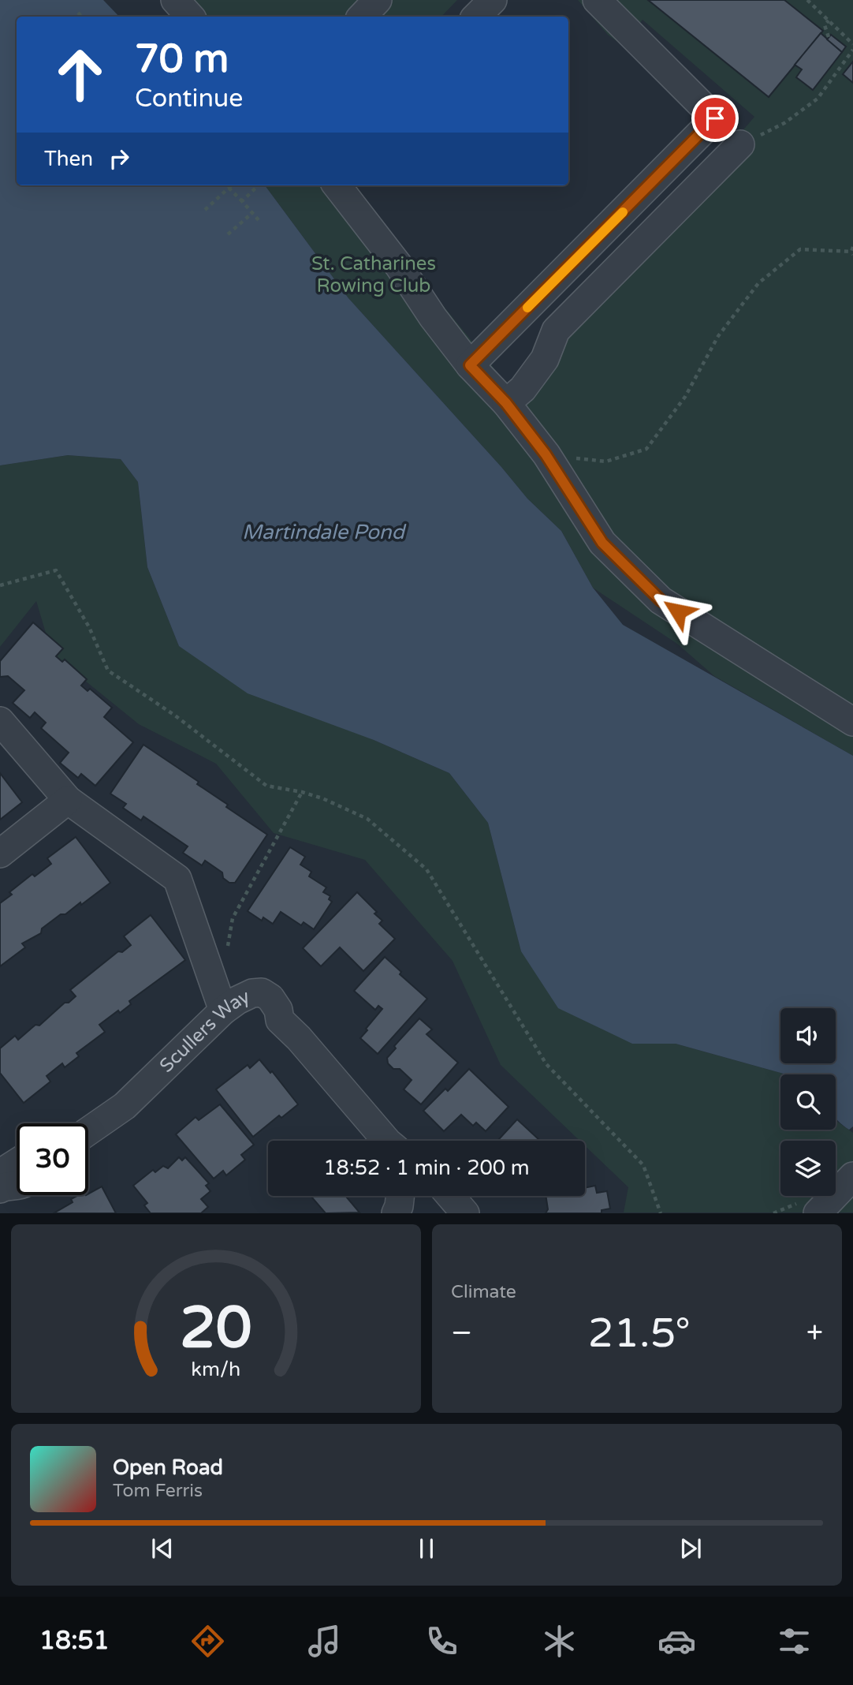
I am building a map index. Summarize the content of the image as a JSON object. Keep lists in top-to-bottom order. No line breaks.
{"streets":{"street":["Scullers Way"]},"water":["Martindale Pond"],"parks":["St. Catharines Rowing Club"],"page":{"turn":["70 m","Continue"],"then":"Then","limit":"30","trip":"18:52 · 1 min · 200 m","tile":"Climate","heat":["−","21.5°","+"],"song":["Open Road","Tom Ferris"],"tabs":"18:51","gauge":["20","km/h"]}}
